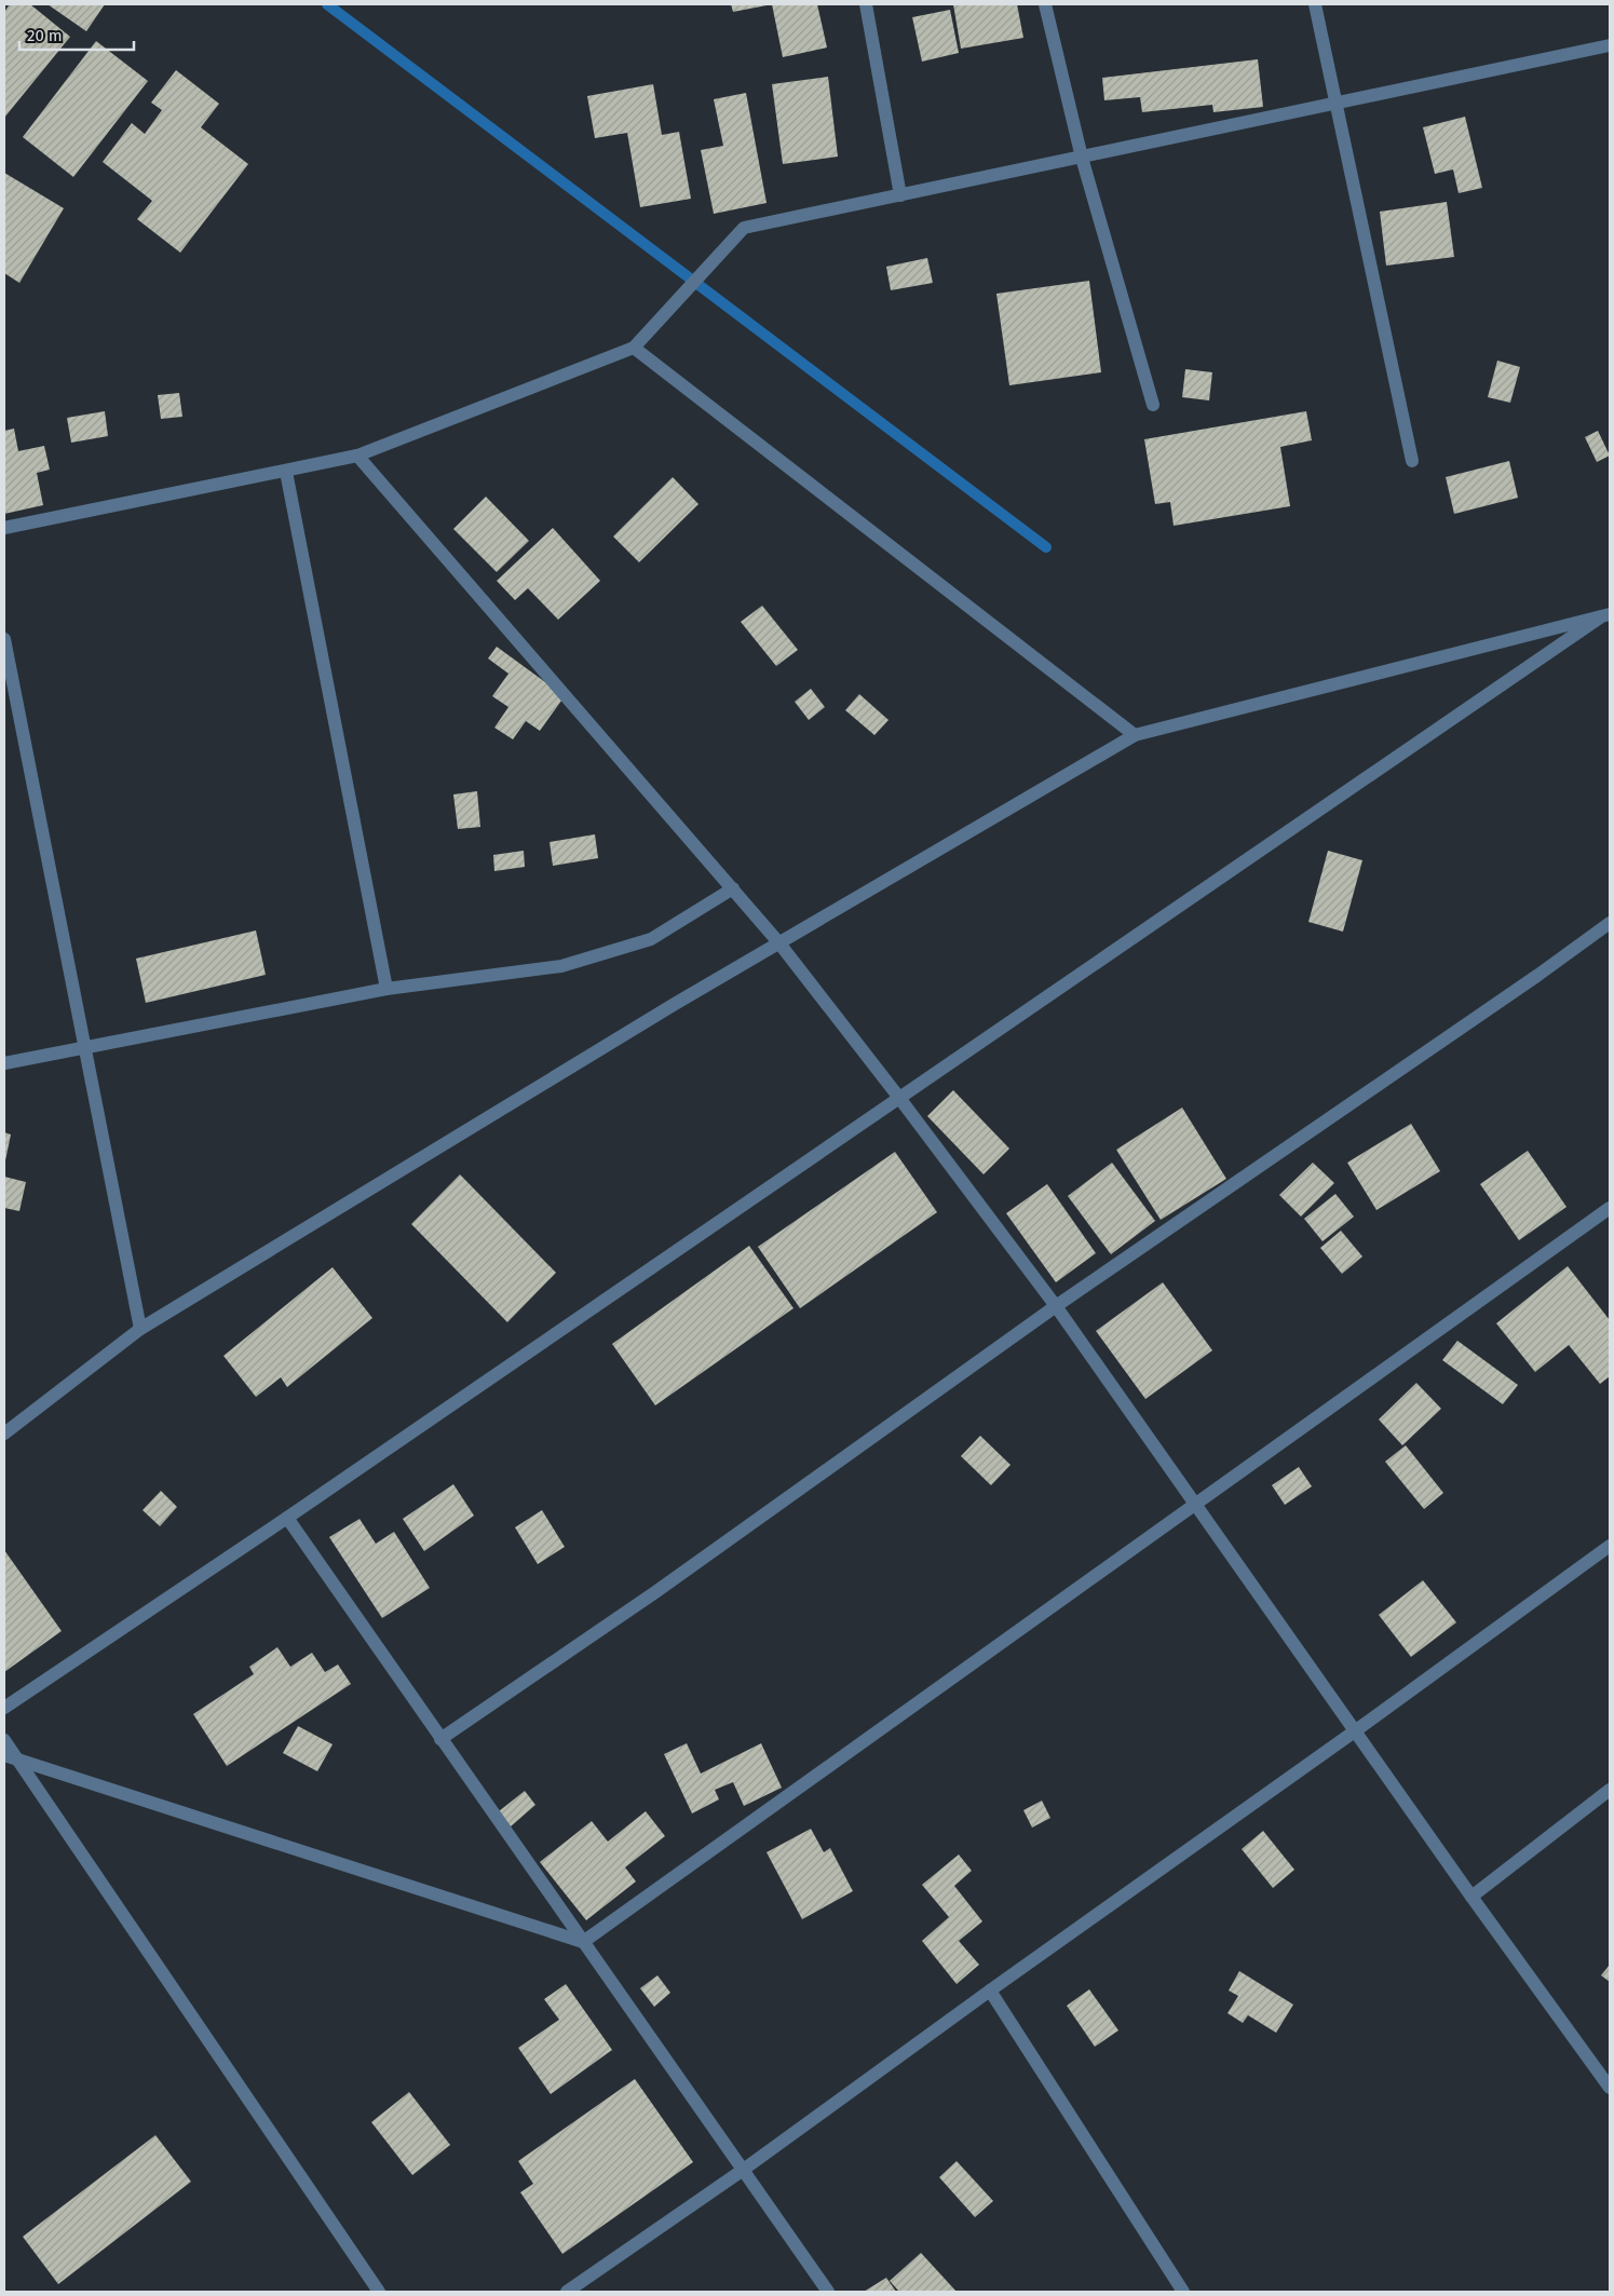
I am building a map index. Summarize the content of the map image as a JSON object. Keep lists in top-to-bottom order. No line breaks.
{"scale_bar":"20 m"}
